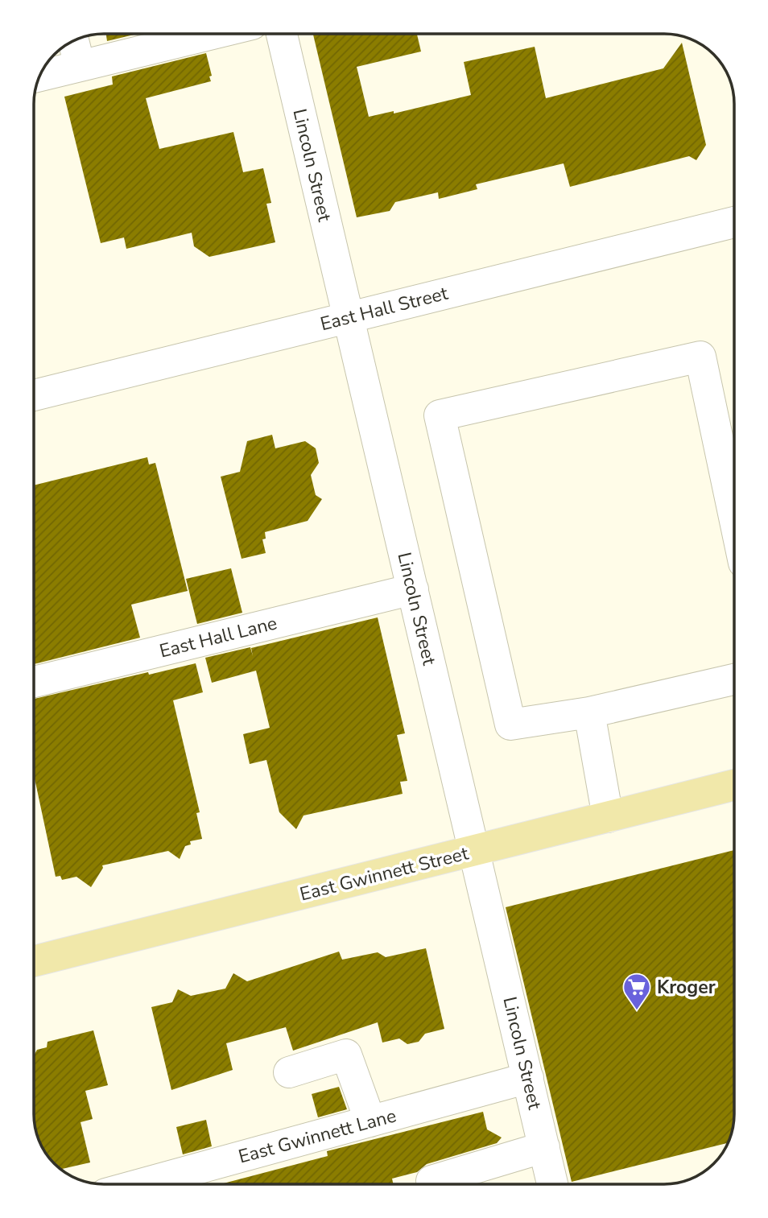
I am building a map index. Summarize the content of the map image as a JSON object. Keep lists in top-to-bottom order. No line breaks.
{"streets":{"main road":["East Gwinnett Street"],"street":["Lincoln Street","East Hall Street","East Hall Lane","East Gwinnett Lane"]},"crossings":[["Lincoln Street","East Hall Street"],["Lincoln Street","East Hall Lane"],["Lincoln Street","East Gwinnett Street"],["Lincoln Street","East Gwinnett Lane"]],"places":{"supermarket":["Kroger"]}}
